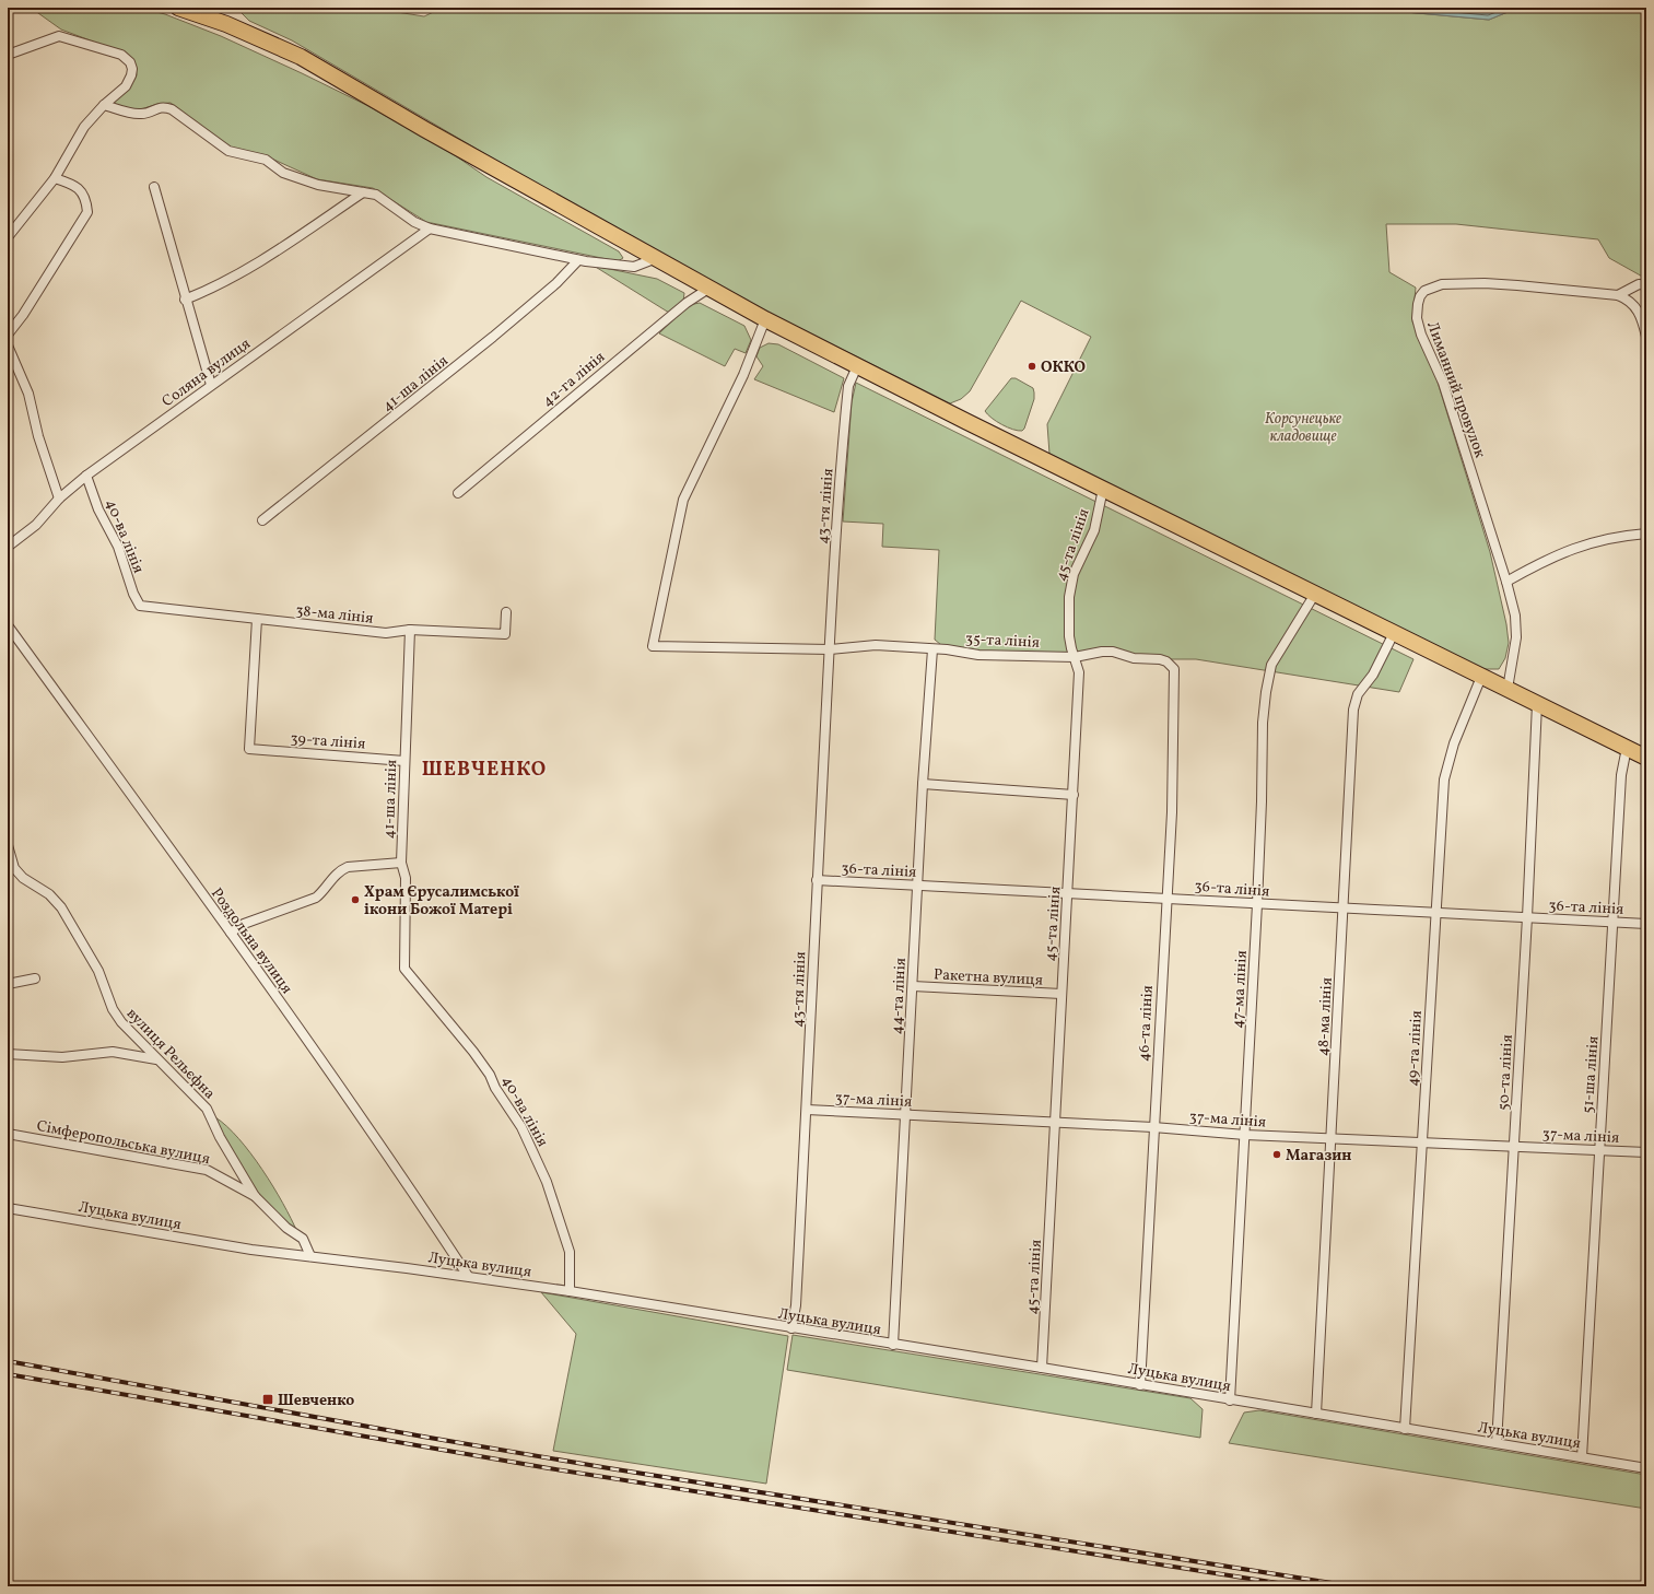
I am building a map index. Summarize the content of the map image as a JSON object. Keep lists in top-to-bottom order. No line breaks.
{"streets":{"street":["Соляна вулиця","42-га лінія","41-ша лінія","Лиманний провулок","43-тя лінія","40-ва лінія","45-та лінія","38-ма лінія","35-та лінія","39-та лінія","36-та лінія","Роздольна вулиця","Ракетна вулиця","47-ма лінія","44-та лінія","48-ма лінія","46-та лінія","49-та лінія","вулиця Рельєфна","50-та лінія","51-ша лінія","37-ма лінія","Сімферопольська вулиця","Луцька вулиця"]},"crossings":[["Соляна вулиця","40-ва лінія"],["41-ша лінія","40-ва лінія"],["41-ша лінія","38-ма лінія"],["41-ша лінія","39-та лінія"],["43-тя лінія","35-та лінія"],["43-тя лінія","36-та лінія"],["43-тя лінія","37-ма лінія"],["43-тя лінія","Луцька вулиця"],["40-ва лінія","38-ма лінія"],["40-ва лінія","Луцька вулиця"],["45-та лінія","35-та лінія"],["45-та лінія","36-та лінія"],["45-та лінія","Ракетна вулиця"],["45-та лінія","37-ма лінія"],["45-та лінія","Луцька вулиця"],["38-ма лінія","39-та лінія"],["35-та лінія","44-та лінія"],["35-та лінія","46-та лінія"],["36-та лінія","47-ма лінія"],["36-та лінія","44-та лінія"],["36-та лінія","48-ма лінія"],["36-та лінія","46-та лінія"],["36-та лінія","49-та лінія"],["36-та лінія","50-та лінія"],["36-та лінія","51-ша лінія"],["Роздольна вулиця","Луцька вулиця"],["Ракетна вулиця","44-та лінія"],["47-ма лінія","37-ма лінія"],["47-ма лінія","Луцька вулиця"],["44-та лінія","37-ма лінія"],["44-та лінія","Луцька вулиця"],["48-ма лінія","37-ма лінія"],["48-ма лінія","Луцька вулиця"],["46-та лінія","37-ма лінія"],["46-та лінія","Луцька вулиця"],["49-та лінія","37-ма лінія"],["49-та лінія","Луцька вулиця"],["вулиця Рельєфна","Сімферопольська вулиця"],["вулиця Рельєфна","Луцька вулиця"],["50-та лінія","37-ма лінія"],["50-та лінія","Луцька вулиця"],["51-ша лінія","37-ма лінія"],["51-ша лінія","Луцька вулиця"]],"districts":["ШЕВЧЕНКО"],"parks":["Корсунецьке кладовище"],"places":{"other":["ОККО","Храм Єрусалимської ікони Божої Матері","Магазин"],"transit":["Шевченко"]}}
